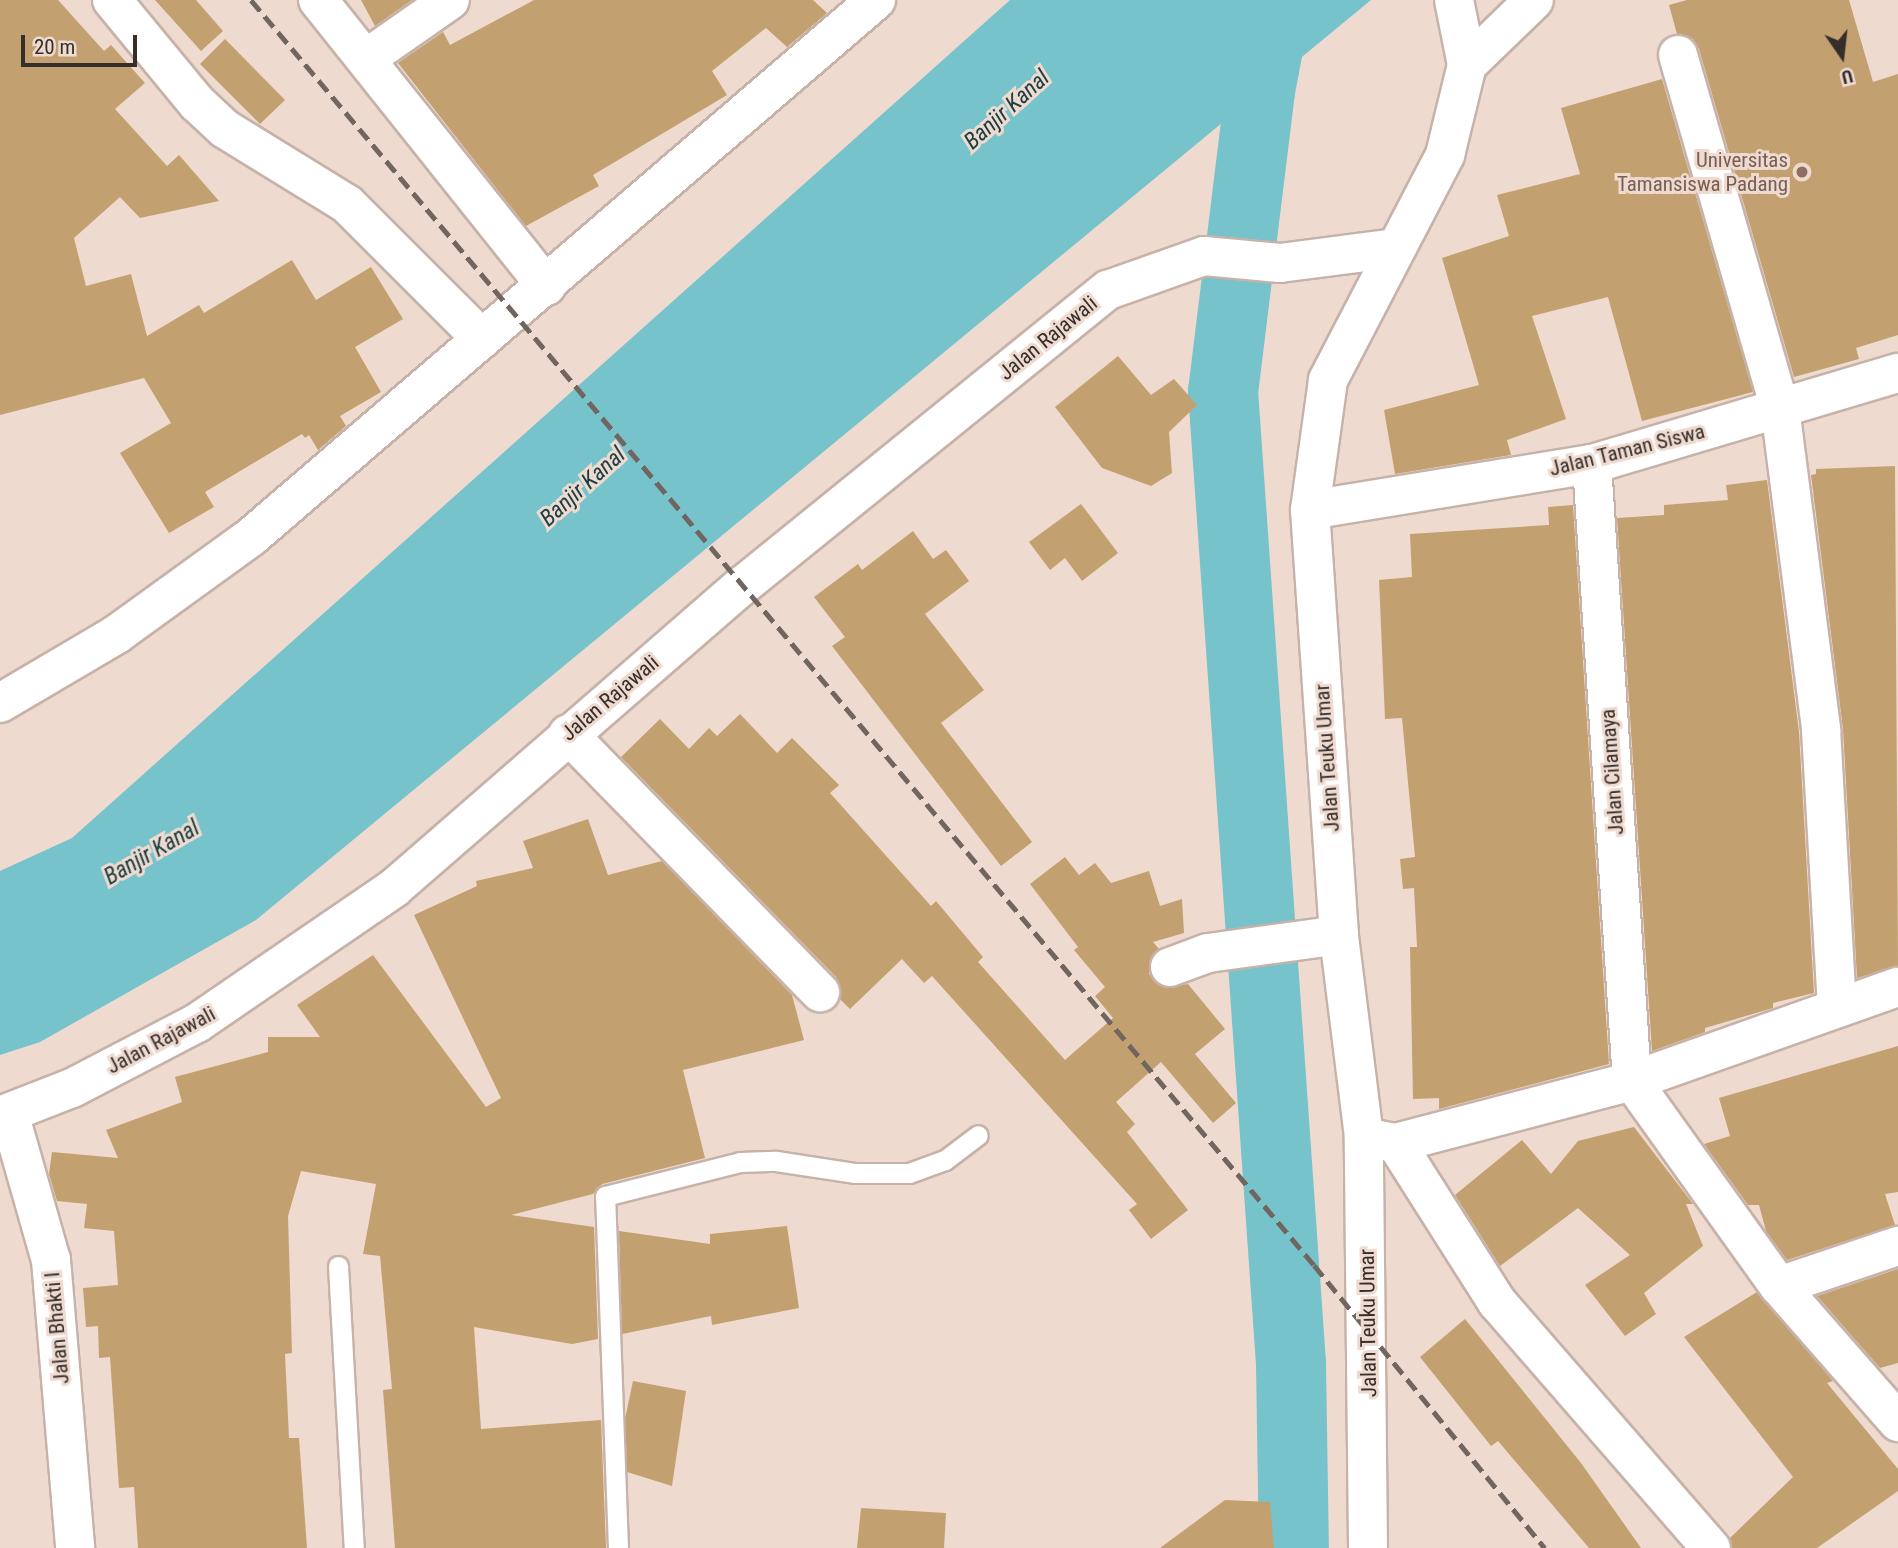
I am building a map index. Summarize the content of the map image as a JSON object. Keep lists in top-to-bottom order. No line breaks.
{"streets":{"street":["Jalan Rajawali","Jalan Taman Siswa","Jalan Teuku Umar","Jalan Cilamaya","Jalan Bhakti I"]},"crossings":[["Jalan Rajawali","Jalan Teuku Umar"],["Jalan Rajawali","Jalan Bhakti I"],["Jalan Taman Siswa","Jalan Teuku Umar"],["Jalan Taman Siswa","Jalan Cilamaya"]],"water":["Banjir Kanal"],"places":["Universitas Tamansiswa Padang"],"scale_bar":"20 m","north":"bottom"}
